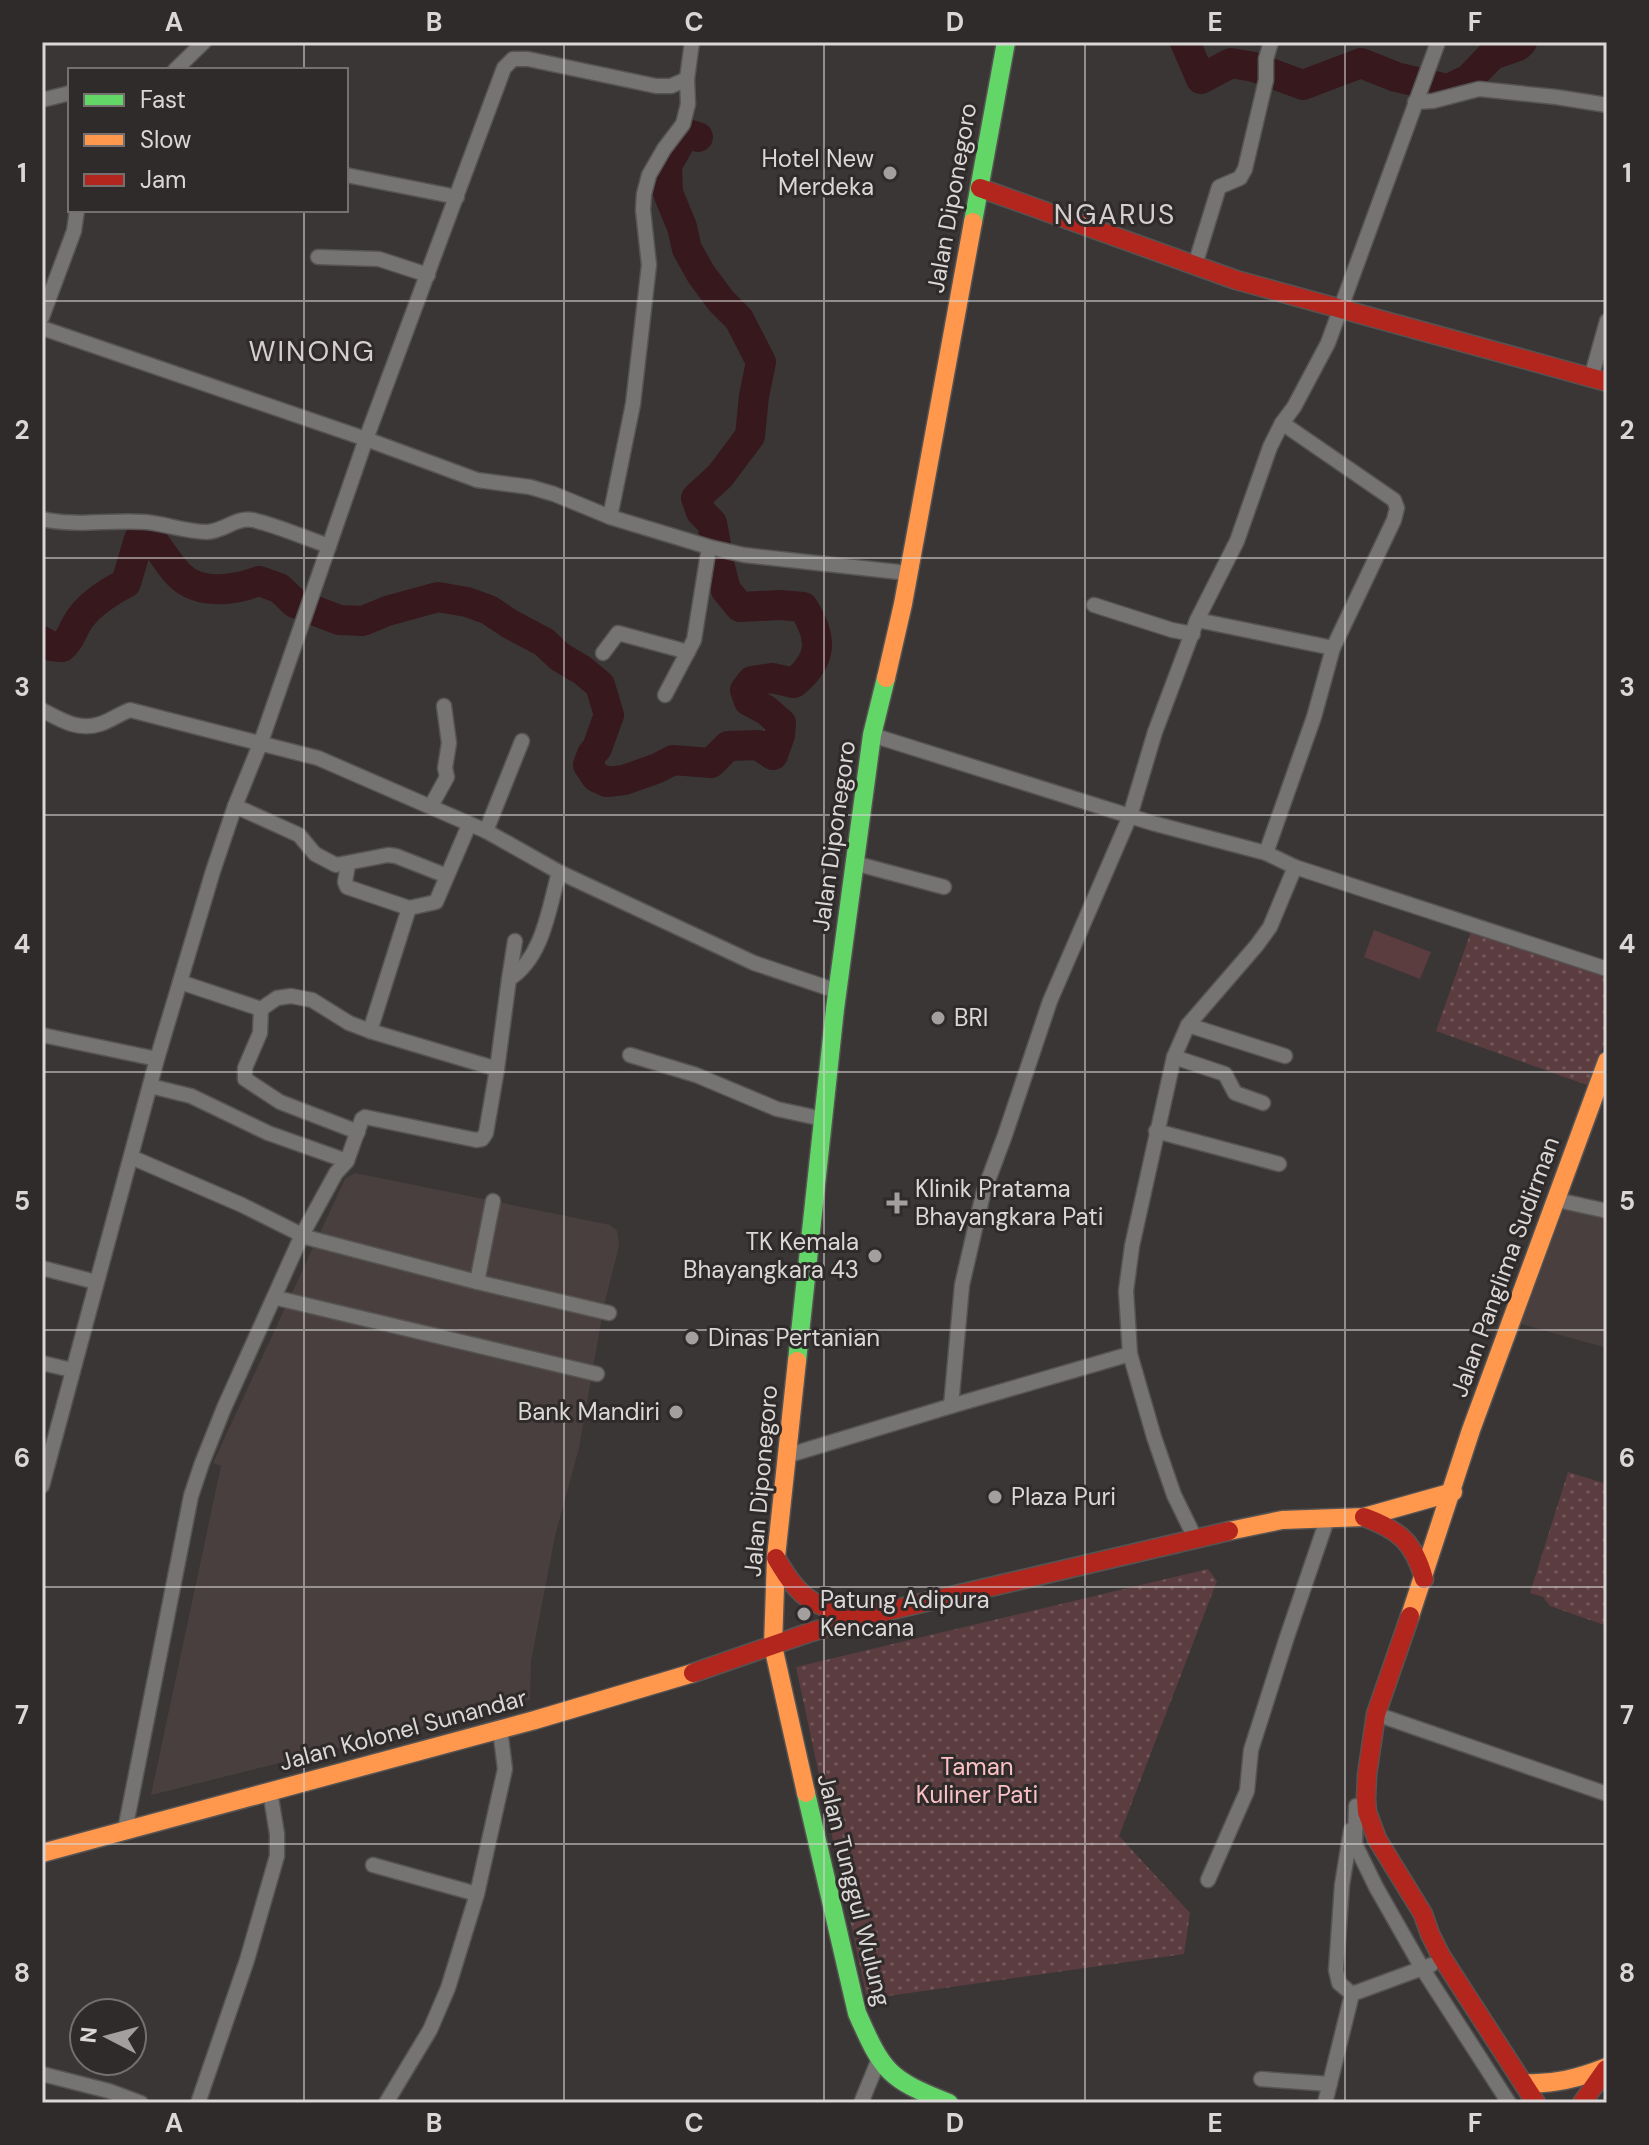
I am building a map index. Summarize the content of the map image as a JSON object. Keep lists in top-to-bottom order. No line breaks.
{"streets":{"main road":["Jalan Diponegoro","Jalan Panglima Sudirman","Jalan Kolonel Sunandar","Jalan Tunggul Wulung"]},"crossings":[["Jalan Diponegoro","Jalan Kolonel Sunandar"],["Jalan Diponegoro","Jalan Tunggul Wulung"],["Jalan Kolonel Sunandar","Jalan Tunggul Wulung"]],"districts":["NGARUS","WINONG"],"parks":["Taman Kuliner Pati"],"places":{"other":["Hotel New Merdeka","BRI","TK Kemala Bhayangkara 43","Dinas Pertanian","Bank Mandiri","Plaza Puri","Patung Adipura Kencana"],"health":["Klinik Pratama Bhayangkara Pati"]},"legend":["Fast","Slow","Jam"],"north":"left","grid":{"columns":["A","B","C","D","E","F"],"rows":["1","2","3","4","5","6","7","8"]}}
